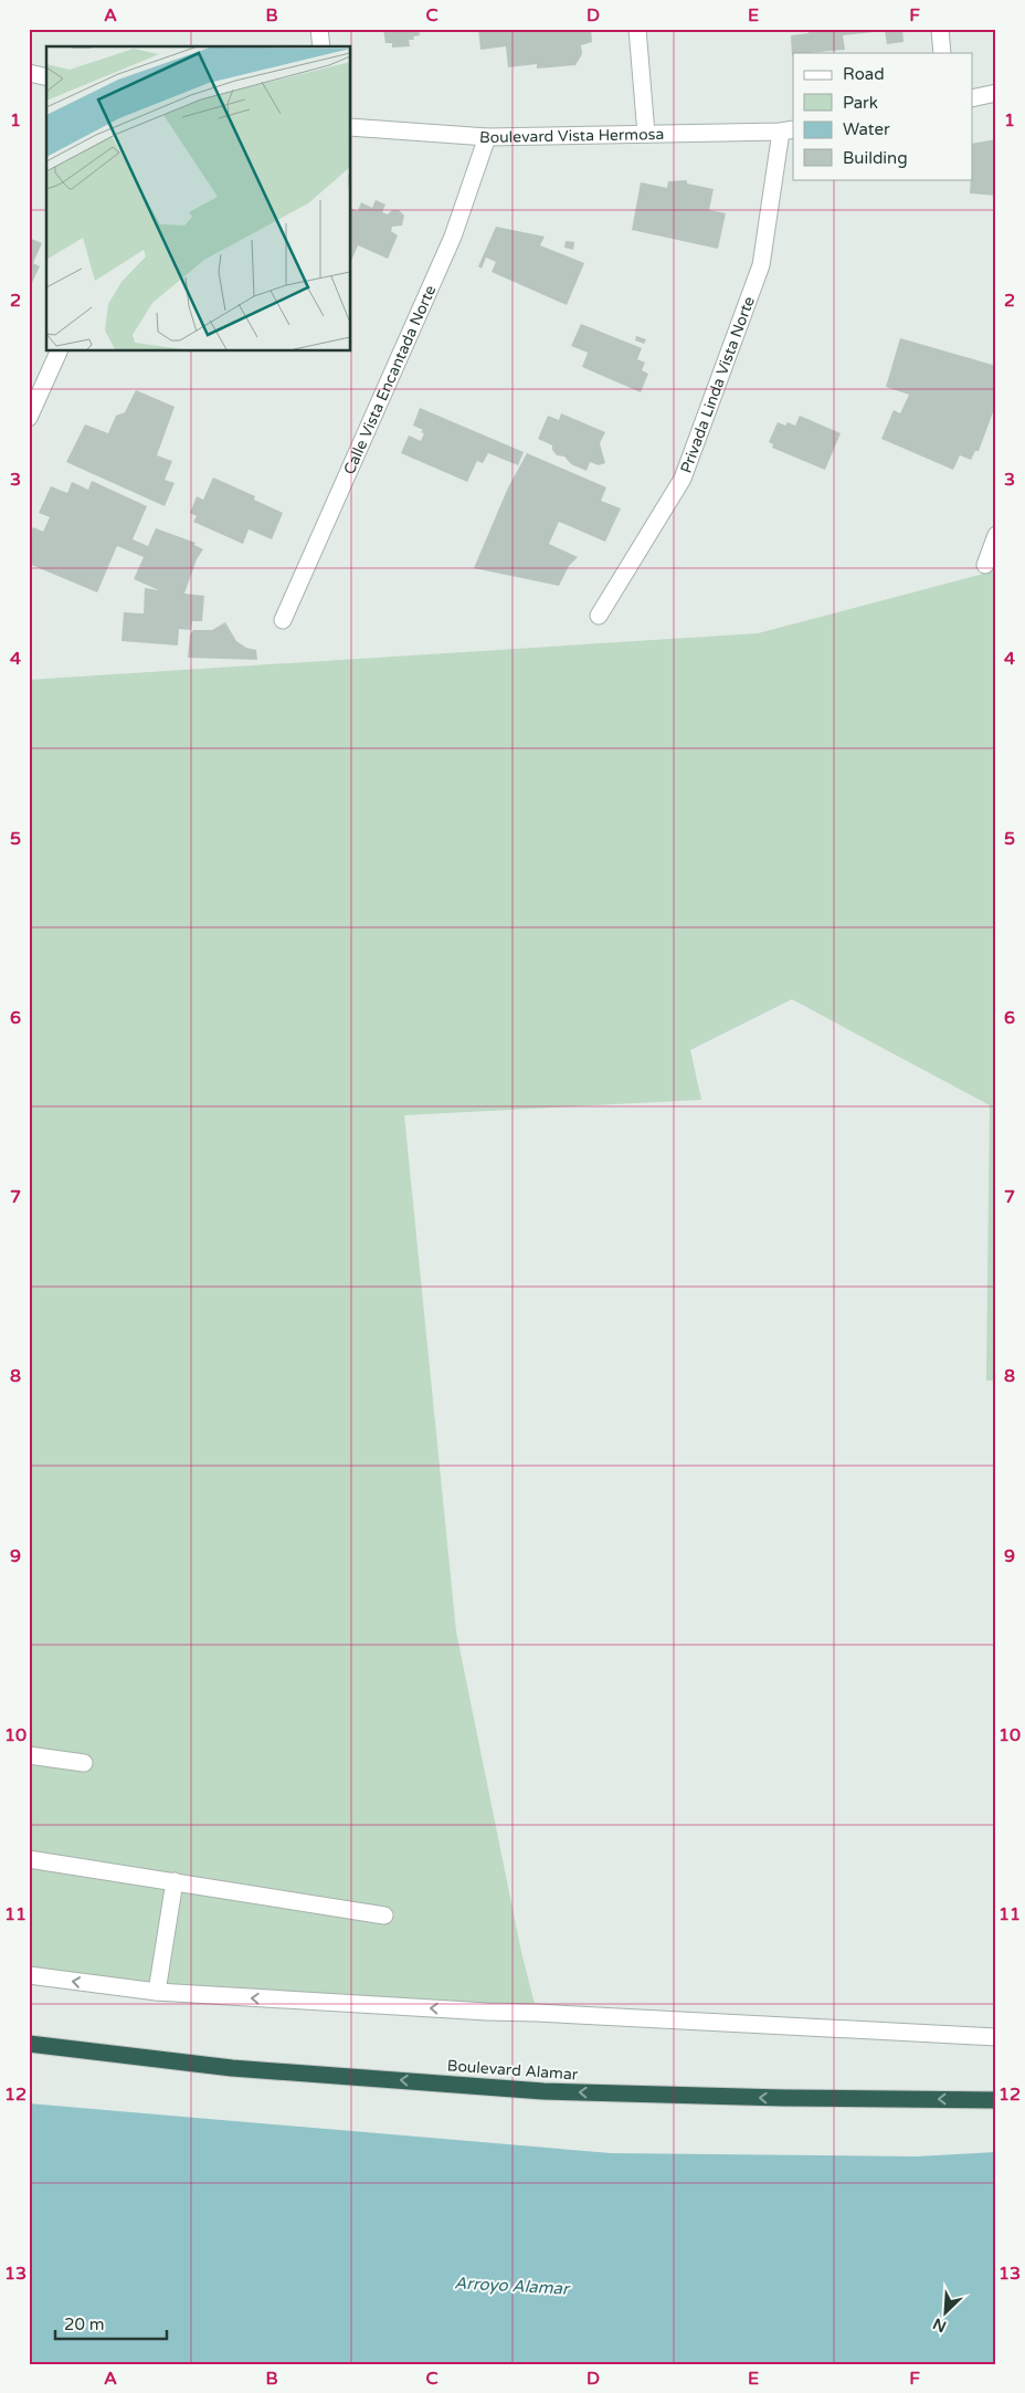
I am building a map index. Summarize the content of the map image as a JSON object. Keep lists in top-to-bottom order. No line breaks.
{"streets":{"highway":["Boulevard Alamar"],"street":["Boulevard Vista Hermosa","Calle Vista Encantada Norte","Privada Linda Vista Norte"]},"crossings":[["Boulevard Vista Hermosa","Calle Vista Encantada Norte"],["Boulevard Vista Hermosa","Privada Linda Vista Norte"]],"one_way":["Boulevard Alamar"],"water":["Arroyo Alamar"],"legend":["Road","Park","Water","Building"],"scale_bar":"20 m","north":"bottom left","grid":{"columns":["A","B","C","D","E","F"],"rows":["1","2","3","4","5","6","7","8","9","10","11","12","13"]}}
